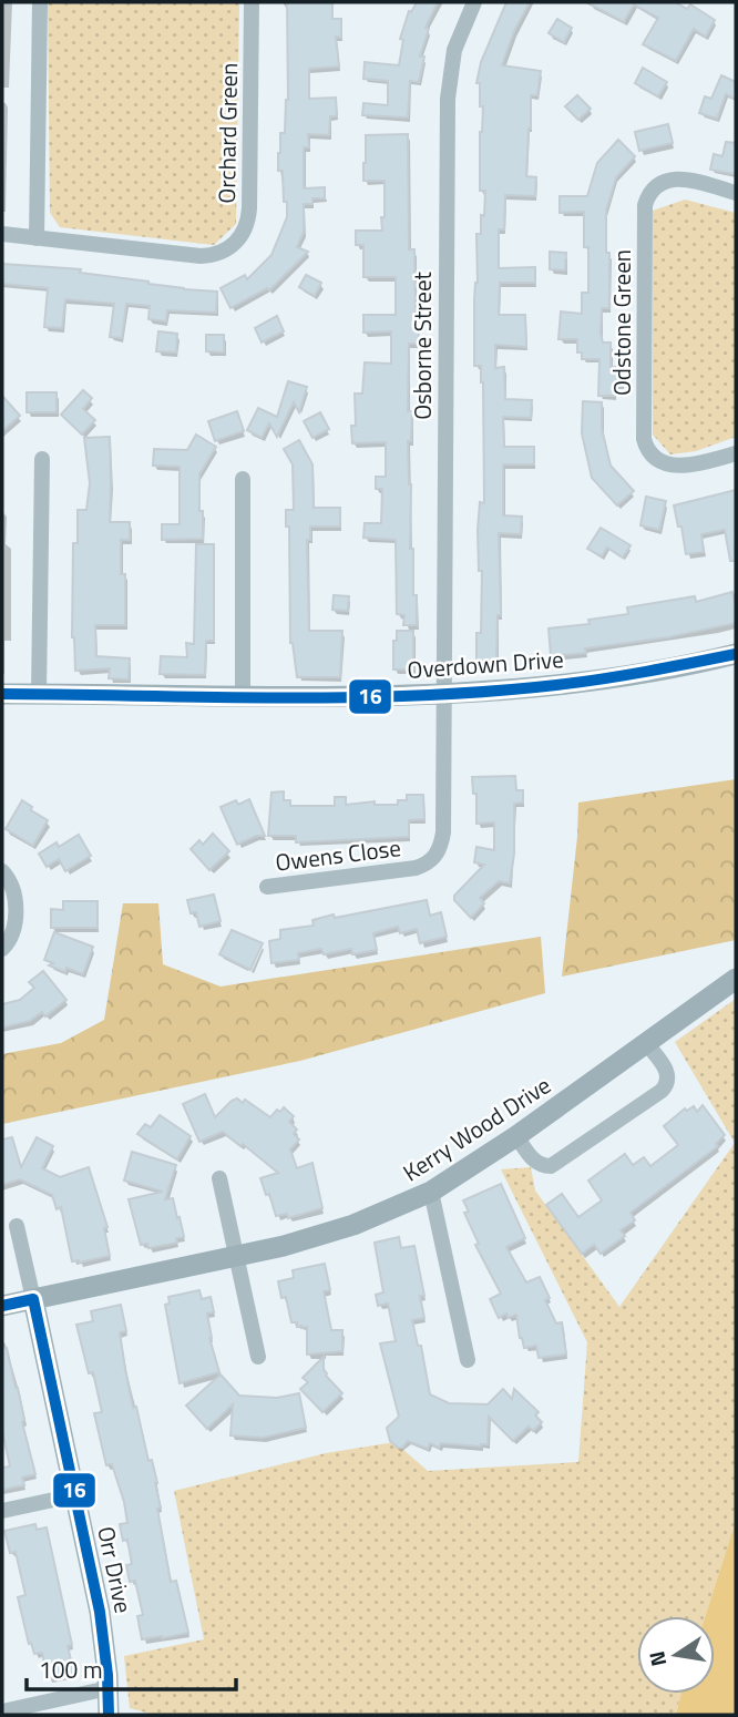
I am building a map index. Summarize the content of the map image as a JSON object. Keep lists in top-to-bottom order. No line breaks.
{"streets":{"street":["Orchard Green","Odstone Green","Osborne Street","Overdown Drive","Owens Close","Kerry Wood Drive","Orr Drive"]},"crossings":[["Osborne Street","Overdown Drive"],["Osborne Street","Owens Close"],["Overdown Drive","Owens Close"],["Kerry Wood Drive","Orr Drive"]],"lines":["transit line 16"],"scale_bar":"100 m","north":"left"}
